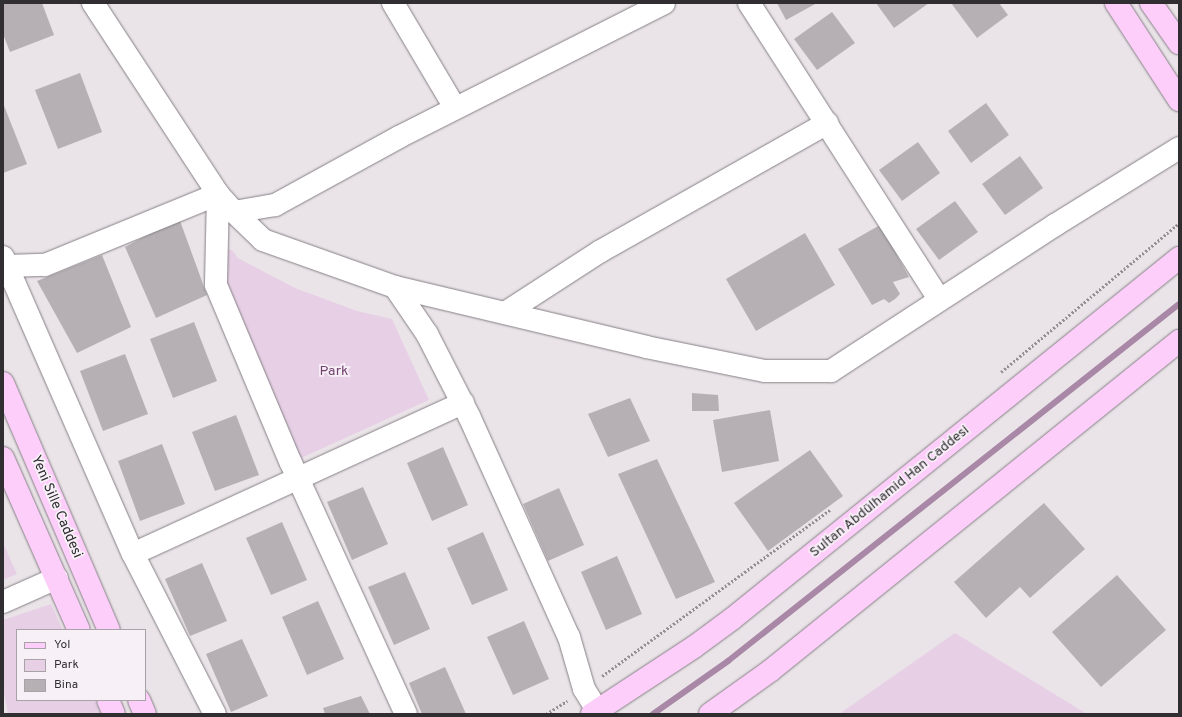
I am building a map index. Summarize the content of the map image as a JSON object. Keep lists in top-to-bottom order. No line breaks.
{"streets":{"main road":["Sultan Abdülhamid Han Caddesi","Yeni Sille Caddesi"]},"parks":["Park"],"legend":["Yol","Park","Bina"]}
